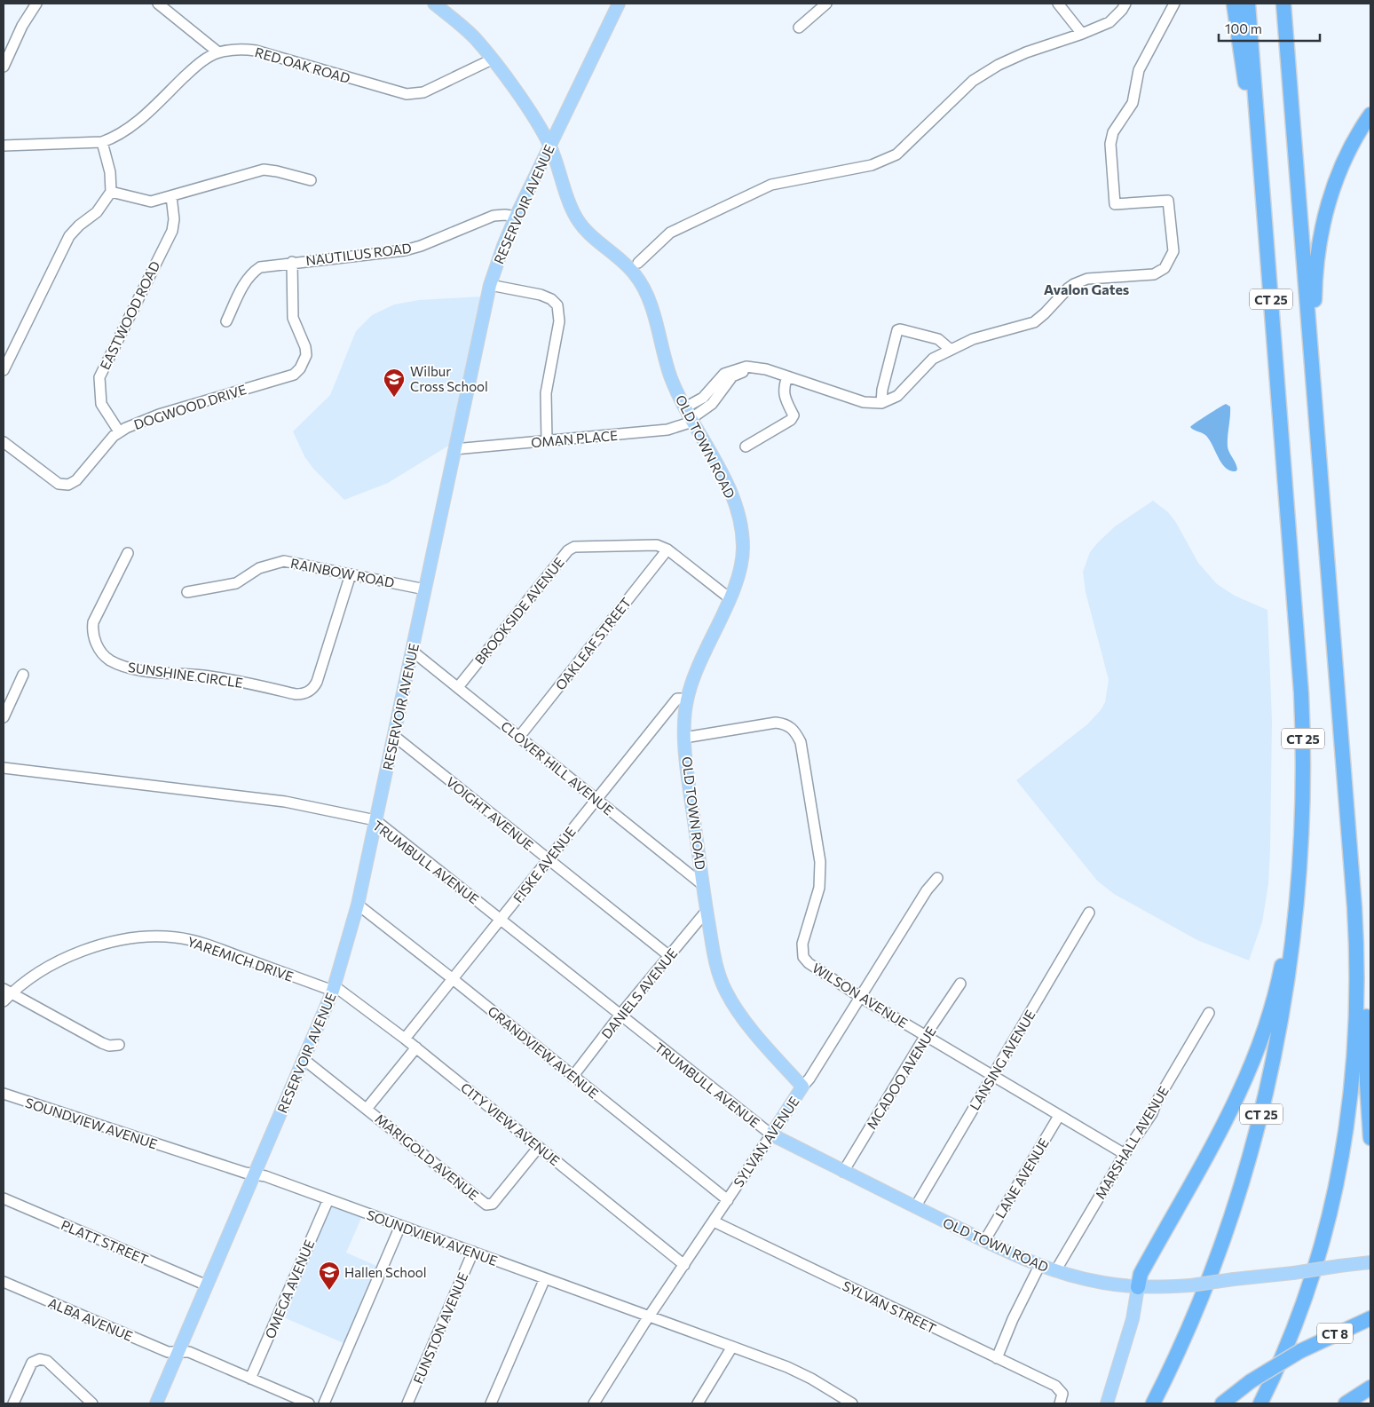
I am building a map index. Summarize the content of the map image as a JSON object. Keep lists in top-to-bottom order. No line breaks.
{"streets":{"highway":["CT 25","CT 8"],"main road":["RESERVOIR AVENUE","OLD TOWN ROAD","SYLVAN AVENUE"],"street":["RED OAK ROAD","NAUTILUS ROAD","EASTWOOD ROAD","DOGWOOD DRIVE","OMAN PLACE","RAINBOW ROAD","BROOKSIDE AVENUE","OAKLEAF STREET","SUNSHINE CIRCLE","CLOVER HILL AVENUE","VOIGHT AVENUE","TRUMBULL AVENUE","FISKE AVENUE","YAREMICH DRIVE","DANIELS AVENUE","WILSON AVENUE","GRANDVIEW AVENUE","LANSING AVENUE","MCADOO AVENUE","SOUNDVIEW AVENUE","CITY VIEW AVENUE","MARSHALL AVENUE","MARIGOLD AVENUE","LANE AVENUE","PLATT STREET","OMEGA AVENUE","SYLVAN STREET","ALBA AVENUE","FUNSTON AVENUE"]},"crossings":[["RED OAK ROAD","OLD TOWN ROAD"],["RESERVOIR AVENUE","NAUTILUS ROAD"],["RESERVOIR AVENUE","OMAN PLACE"],["RESERVOIR AVENUE","OLD TOWN ROAD"],["RESERVOIR AVENUE","RAINBOW ROAD"],["RESERVOIR AVENUE","CLOVER HILL AVENUE"],["RESERVOIR AVENUE","VOIGHT AVENUE"],["RESERVOIR AVENUE","TRUMBULL AVENUE"],["RESERVOIR AVENUE","YAREMICH DRIVE"],["RESERVOIR AVENUE","GRANDVIEW AVENUE"],["RESERVOIR AVENUE","SOUNDVIEW AVENUE"],["RESERVOIR AVENUE","CITY VIEW AVENUE"],["RESERVOIR AVENUE","MARIGOLD AVENUE"],["RESERVOIR AVENUE","PLATT STREET"],["RESERVOIR AVENUE","ALBA AVENUE"],["NAUTILUS ROAD","DOGWOOD DRIVE"],["EASTWOOD ROAD","DOGWOOD DRIVE"],["OMAN PLACE","OLD TOWN ROAD"],["OLD TOWN ROAD","BROOKSIDE AVENUE"],["OLD TOWN ROAD","CLOVER HILL AVENUE"],["OLD TOWN ROAD","TRUMBULL AVENUE"],["OLD TOWN ROAD","FISKE AVENUE"],["OLD TOWN ROAD","DANIELS AVENUE"],["OLD TOWN ROAD","WILSON AVENUE"],["OLD TOWN ROAD","LANSING AVENUE"],["OLD TOWN ROAD","MCADOO AVENUE"],["OLD TOWN ROAD","SYLVAN AVENUE"],["OLD TOWN ROAD","MARSHALL AVENUE"],["OLD TOWN ROAD","LANE AVENUE"],["RAINBOW ROAD","SUNSHINE CIRCLE"],["BROOKSIDE AVENUE","OAKLEAF STREET"],["BROOKSIDE AVENUE","CLOVER HILL AVENUE"],["OAKLEAF STREET","CLOVER HILL AVENUE"],["CLOVER HILL AVENUE","FISKE AVENUE"],["VOIGHT AVENUE","FISKE AVENUE"],["VOIGHT AVENUE","DANIELS AVENUE"],["TRUMBULL AVENUE","FISKE AVENUE"],["TRUMBULL AVENUE","DANIELS AVENUE"],["TRUMBULL AVENUE","SYLVAN AVENUE"],["FISKE AVENUE","GRANDVIEW AVENUE"],["FISKE AVENUE","CITY VIEW AVENUE"],["YAREMICH DRIVE","CITY VIEW AVENUE"],["DANIELS AVENUE","GRANDVIEW AVENUE"],["WILSON AVENUE","LANSING AVENUE"],["WILSON AVENUE","MCADOO AVENUE"],["WILSON AVENUE","SYLVAN AVENUE"],["WILSON AVENUE","MARSHALL AVENUE"],["WILSON AVENUE","LANE AVENUE"],["GRANDVIEW AVENUE","SYLVAN AVENUE"],["SOUNDVIEW AVENUE","SYLVAN AVENUE"],["SOUNDVIEW AVENUE","OMEGA AVENUE"],["SOUNDVIEW AVENUE","FUNSTON AVENUE"],["CITY VIEW AVENUE","SYLVAN AVENUE"],["CITY VIEW AVENUE","MARIGOLD AVENUE"],["SYLVAN AVENUE","SYLVAN STREET"],["OMEGA AVENUE","ALBA AVENUE"]],"districts":["Avalon Gates"],"places":{"school or university":["Wilbur Cross School","Hallen School"]},"scale_bar":"100 m"}
